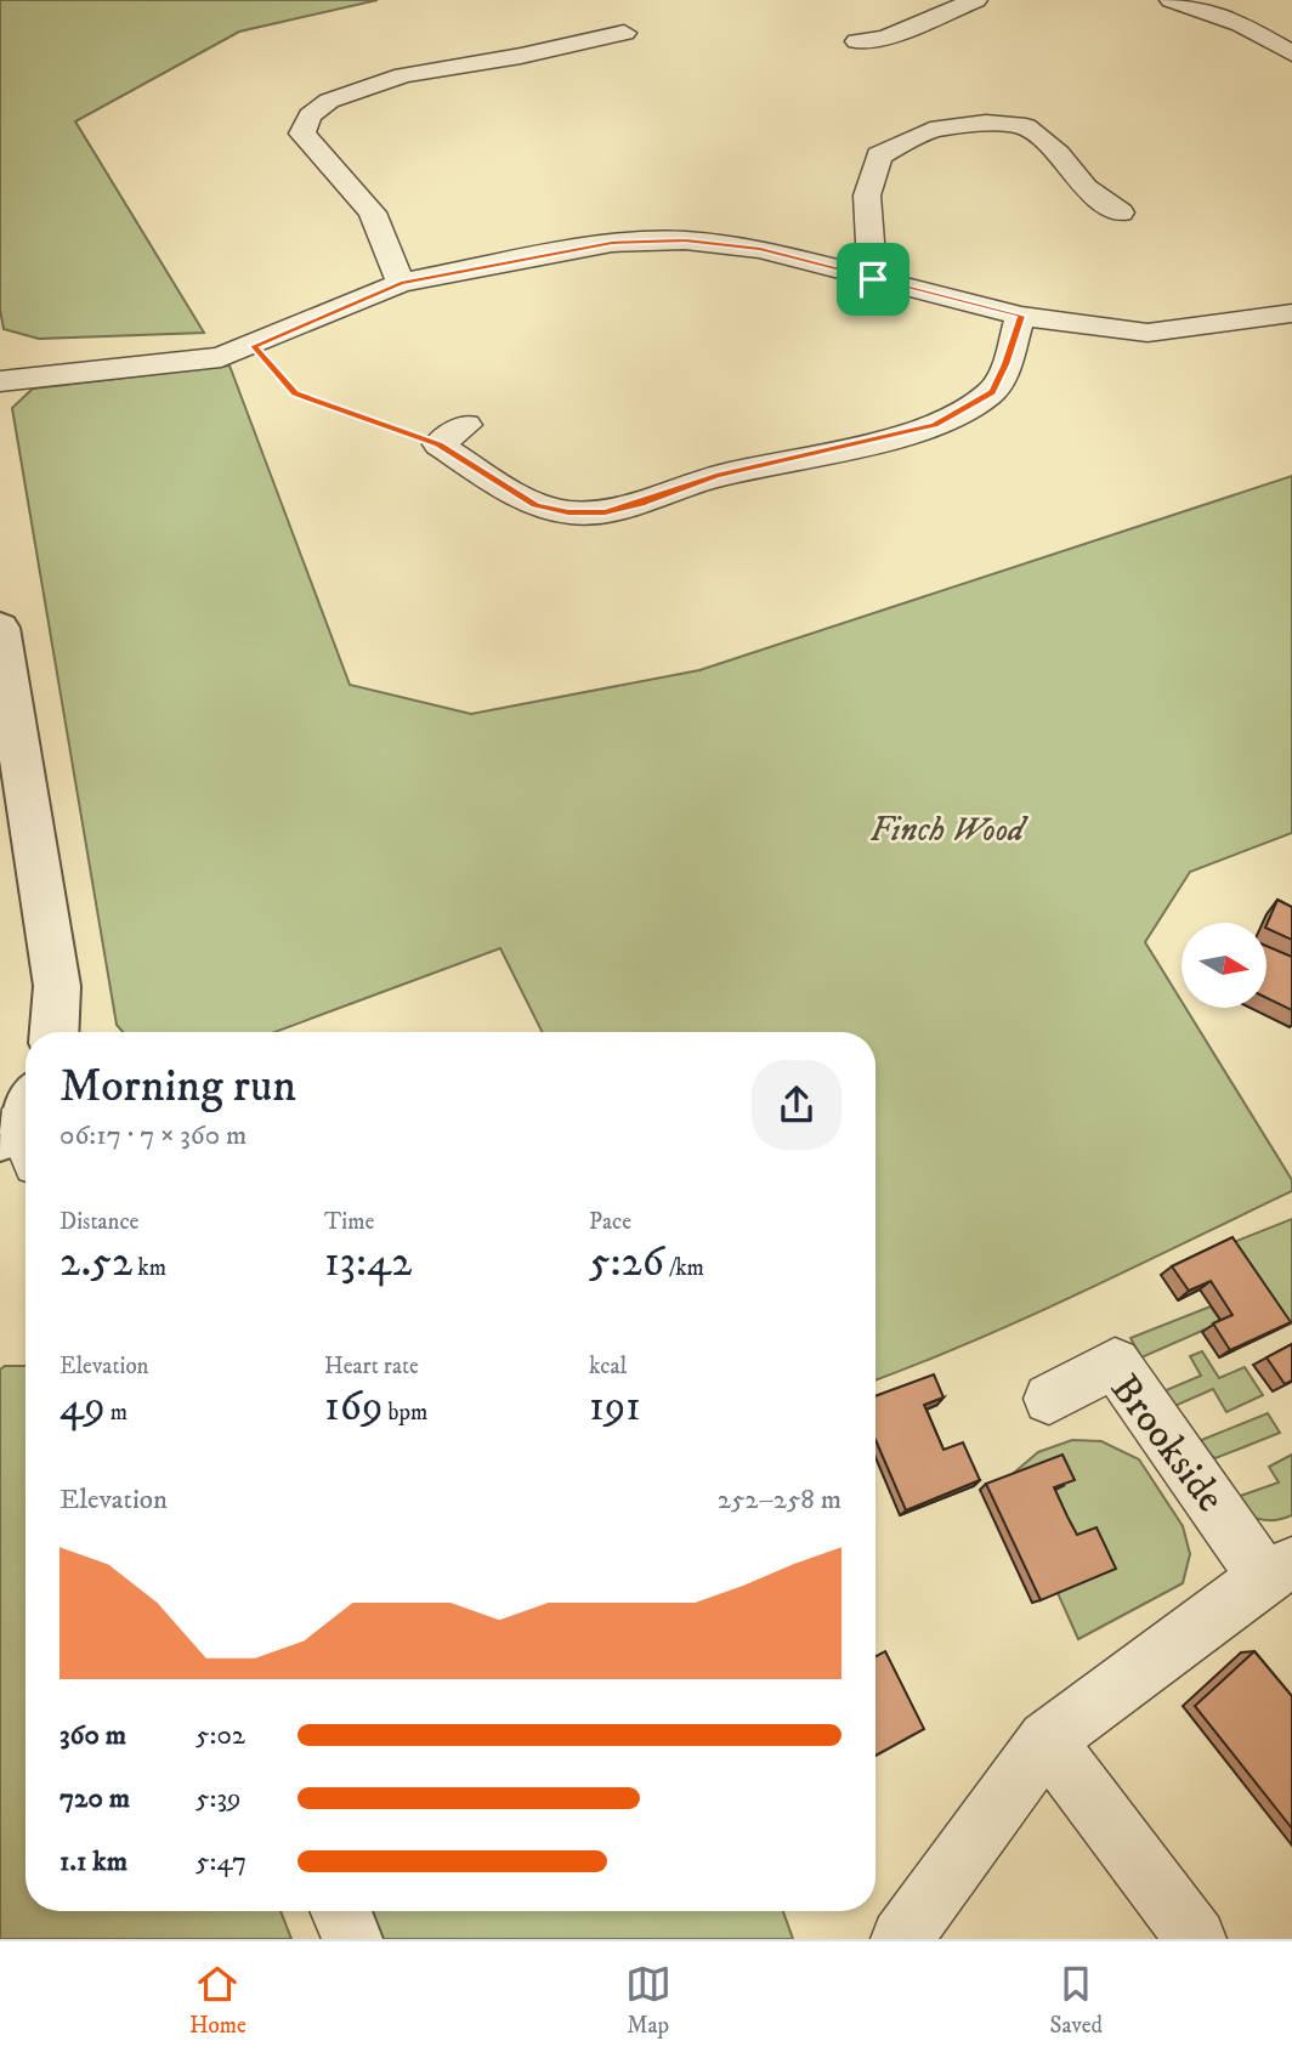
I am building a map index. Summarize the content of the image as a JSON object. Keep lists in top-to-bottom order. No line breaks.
{"streets":{"street":["Brookside"]},"parks":["Finch Wood"],"north":"right","page":{"heading":["Morning run","06:17 · 7 × 360 m"],"stats":[["Distance","2.52 km"],["Time","13:42"],["Pace","5:26 /km"],["Elevation","49 m"],["Heart rate","169 bpm"],["kcal","191"]],"chart":["Elevation","252–258 m"],"list":[{"name":"360 m","note":"5:02"},{"name":"720 m","note":"5:39"},{"name":"1.1 km","note":"5:47"}],"tabs":["Home","Map","Saved"]}}
